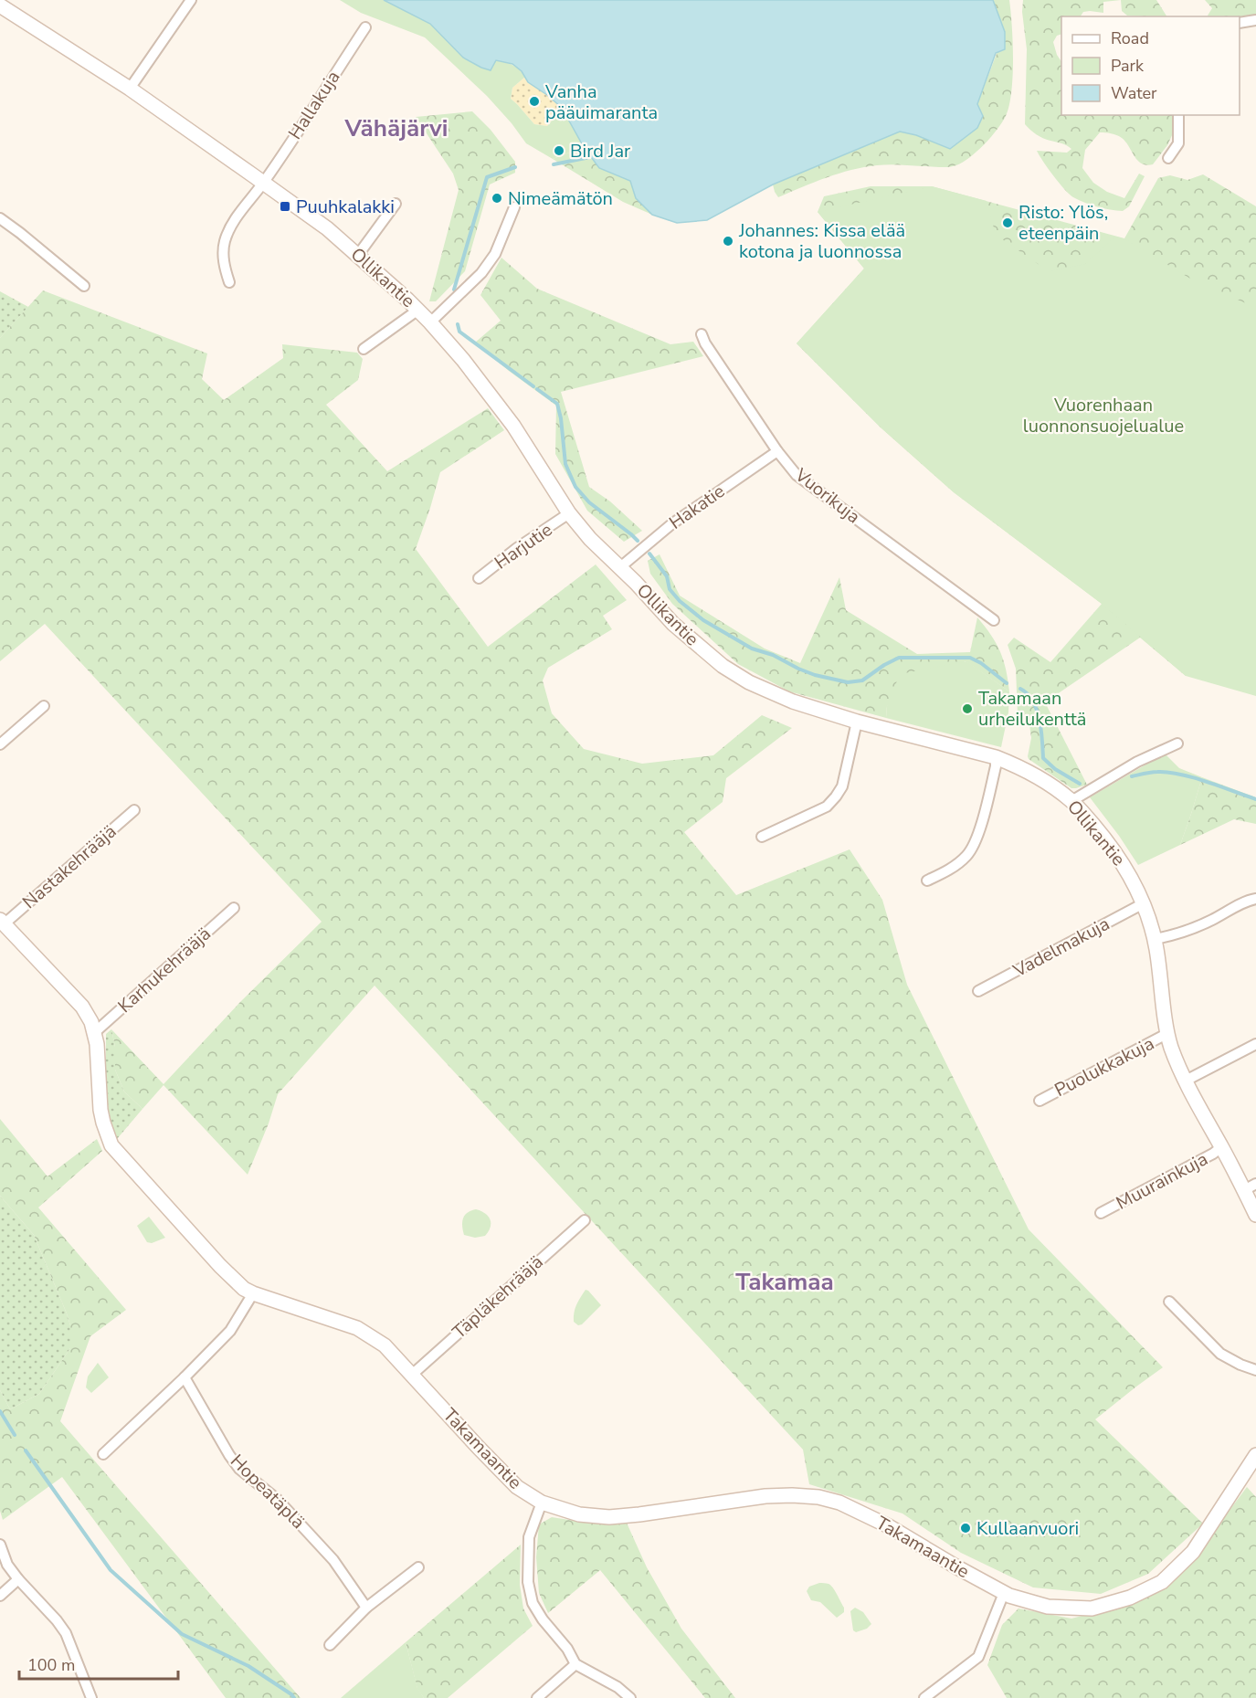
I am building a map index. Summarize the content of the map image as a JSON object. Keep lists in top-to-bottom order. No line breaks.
{"streets":{"street":["Hallakuja","Ollikantie","Vuorikuja","Hakatie","Harjutie","Nastakehrääjä","Vadelmakuja","Karhukehrääjä","Puolukkakuja","Muurainkuja","Täpläkehrääjä","Takamaantie","Hopeatäplä"]},"crossings":[["Hallakuja","Ollikantie"],["Ollikantie","Hakatie"],["Ollikantie","Harjutie"],["Ollikantie","Vadelmakuja"],["Ollikantie","Puolukkakuja"],["Ollikantie","Muurainkuja"],["Vuorikuja","Hakatie"],["Nastakehrääjä","Takamaantie"],["Karhukehrääjä","Takamaantie"],["Täpläkehrääjä","Takamaantie"]],"districts":["Vähäjärvi","Takamaa"],"parks":["Vuorenhaan luonnonsuojelualue"],"places":{"other":["Vanha pääuimaranta","Bird Jar","Nimeämätön","Risto: Ylös, eteenpäin","Johannes: Kissa elää kotona ja luonnossa","Takamaan urheilukenttä","Kullaanvuori"],"transit":["Puuhkalakki"]},"legend":["Road","Park","Water"],"scale_bar":"100 m"}
